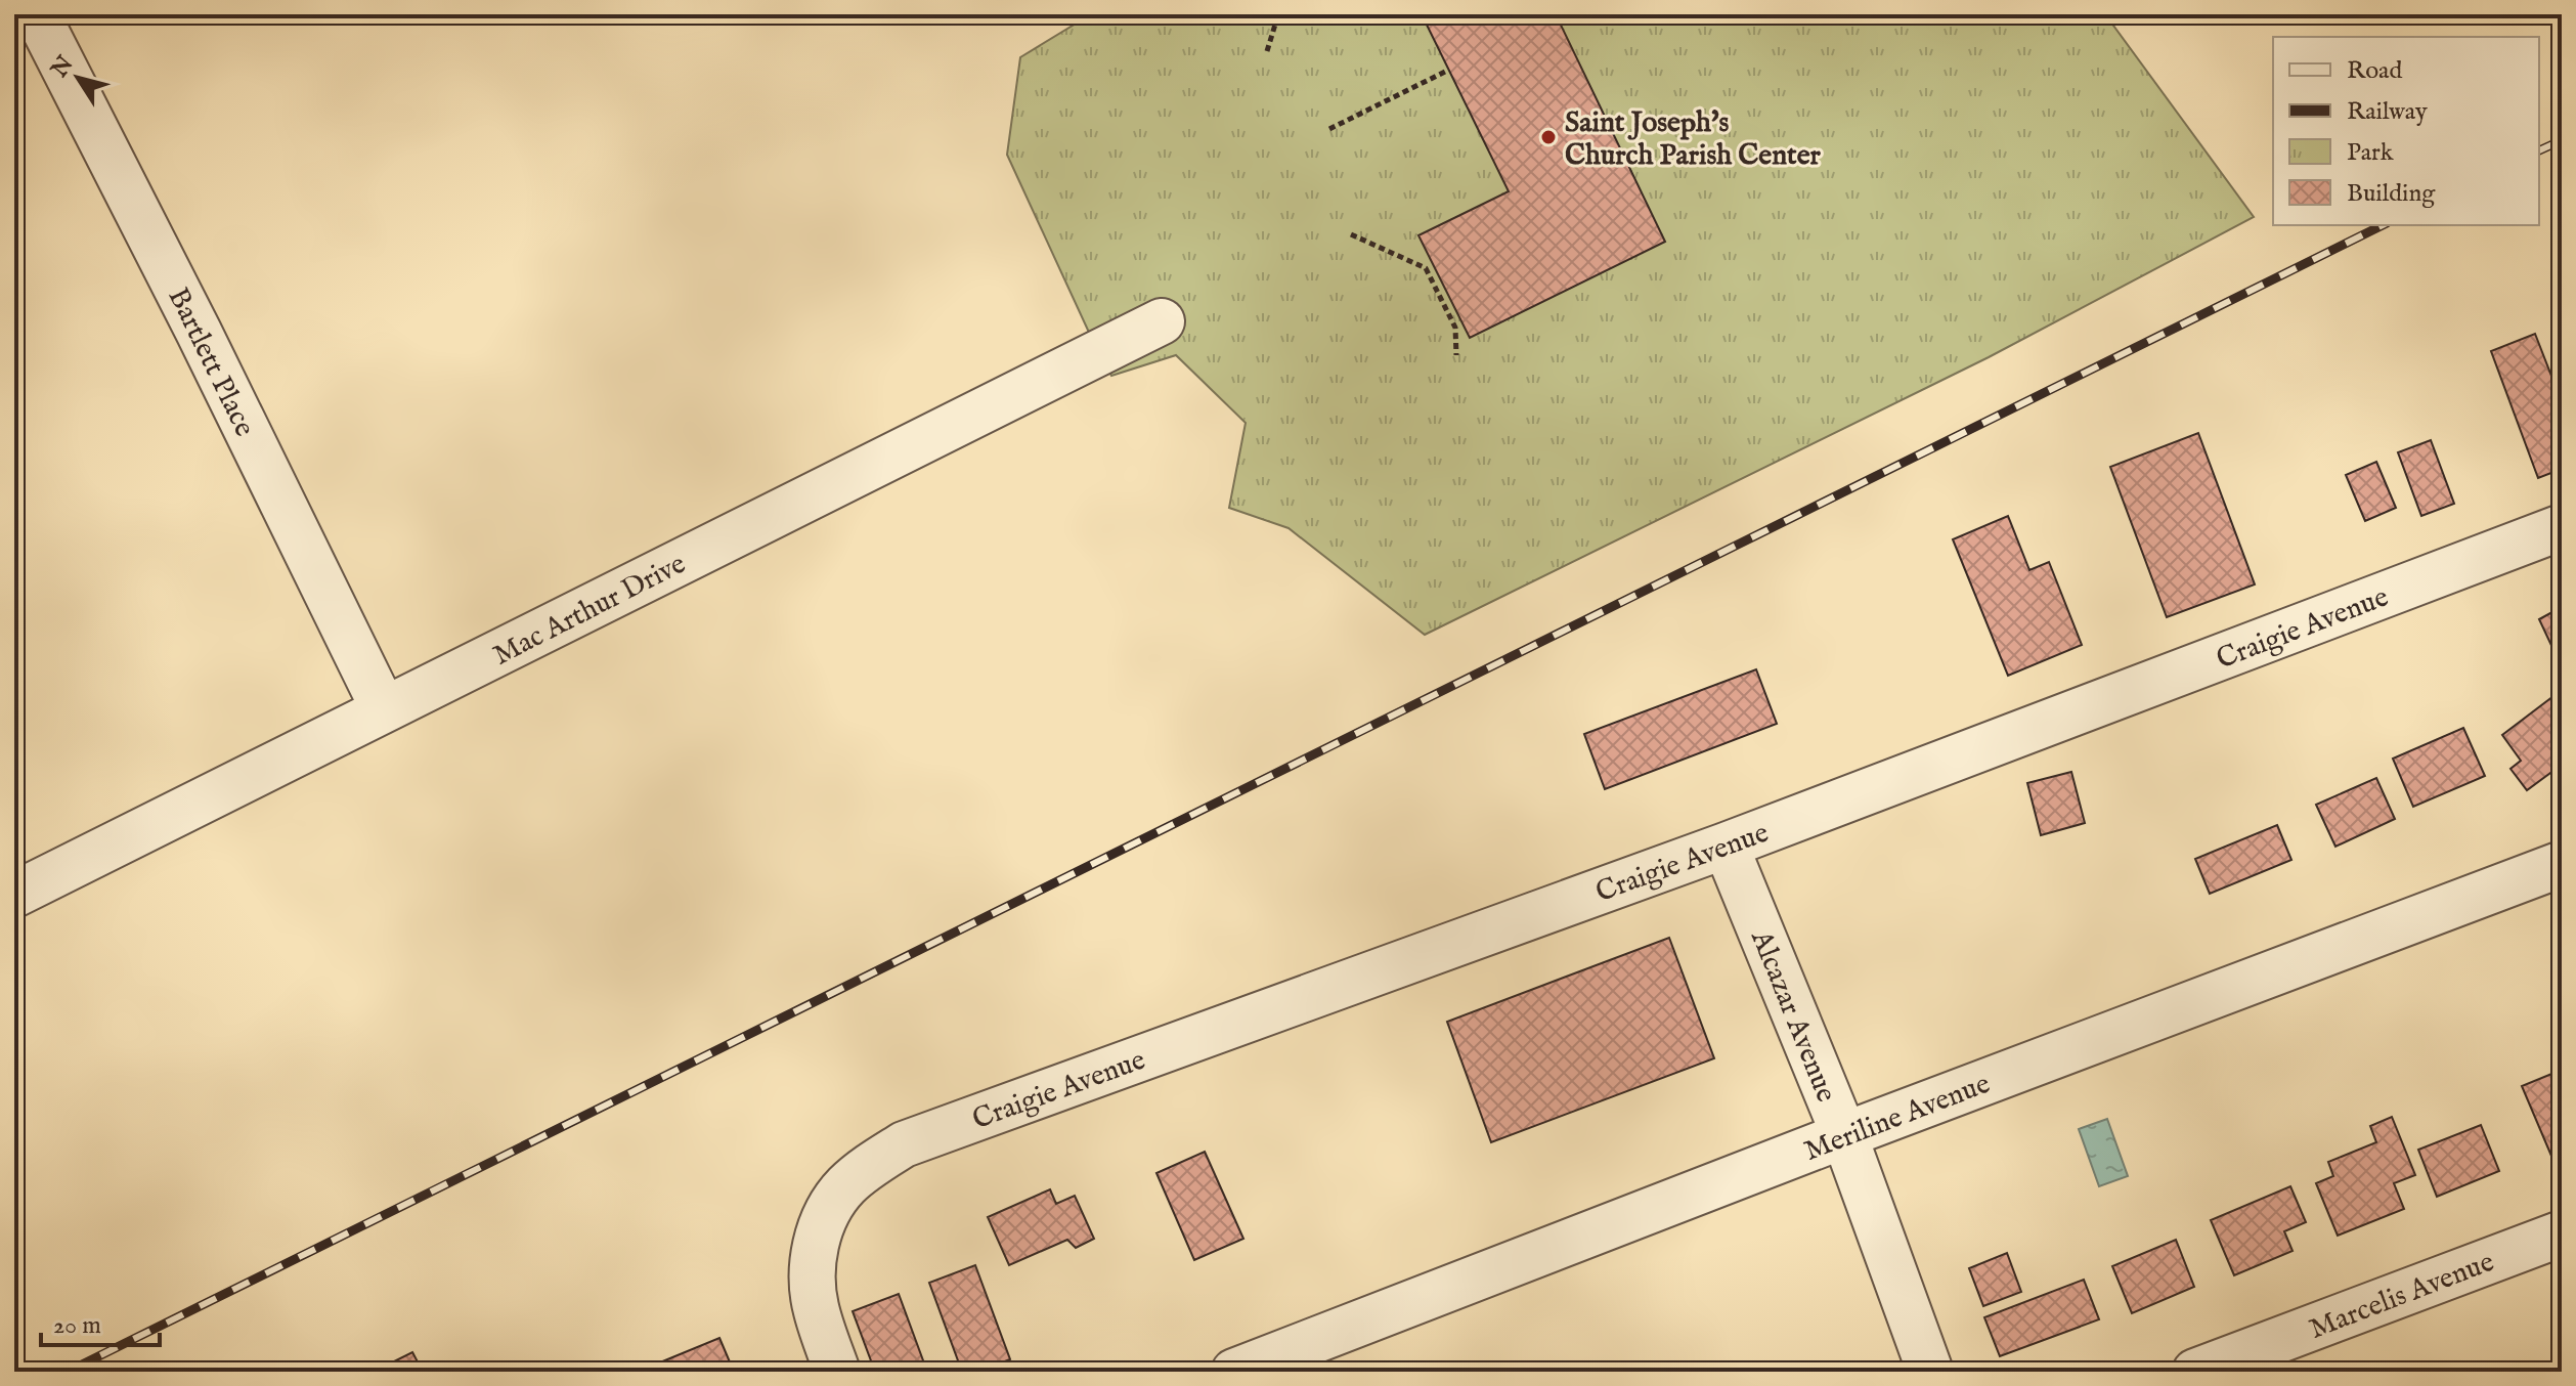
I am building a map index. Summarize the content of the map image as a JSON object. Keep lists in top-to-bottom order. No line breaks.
{"streets":{"street":["Bartlett Place","Mac Arthur Drive","Craigie Avenue","Alcazar Avenue","Meriline Avenue","Marcelis Avenue"]},"crossings":[["Bartlett Place","Mac Arthur Drive"],["Craigie Avenue","Alcazar Avenue"],["Alcazar Avenue","Meriline Avenue"]],"places":["Saint Joseph's Church Parish Center"],"legend":["Road","Railway","Park","Building"],"scale_bar":"20 m","north":"top left"}
